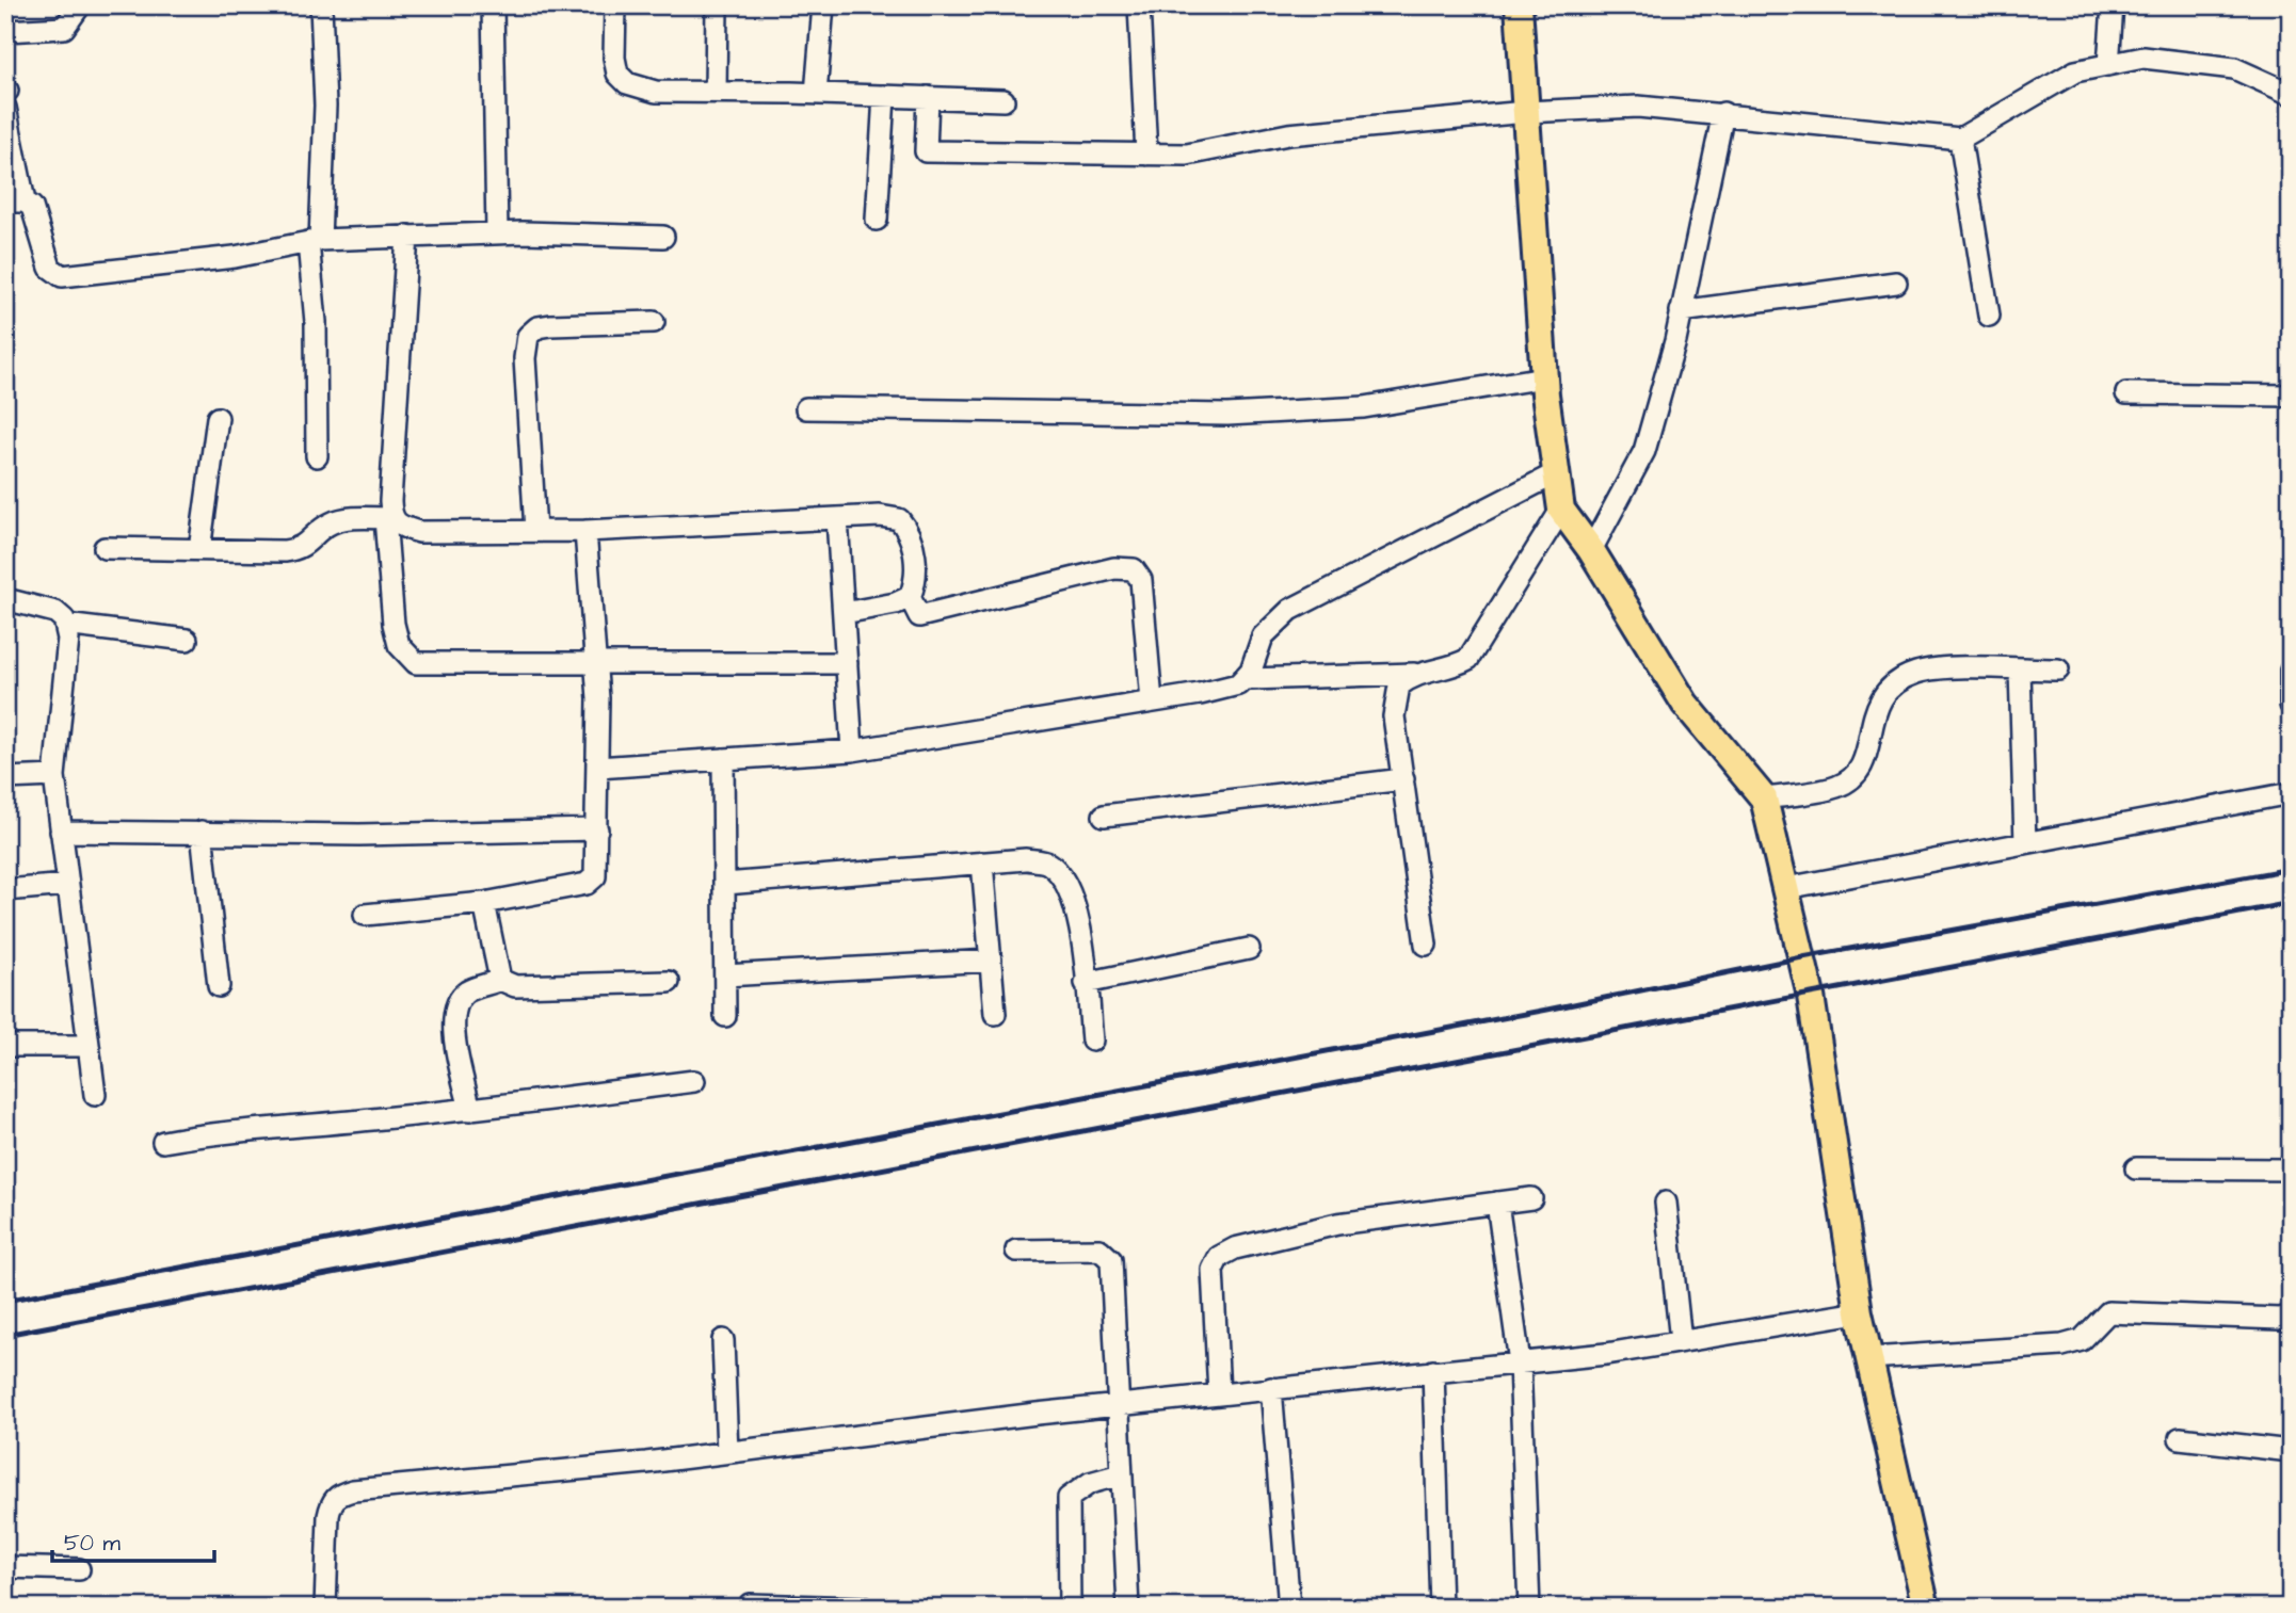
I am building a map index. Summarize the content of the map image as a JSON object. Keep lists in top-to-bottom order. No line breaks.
{"scale_bar":"50 m"}
